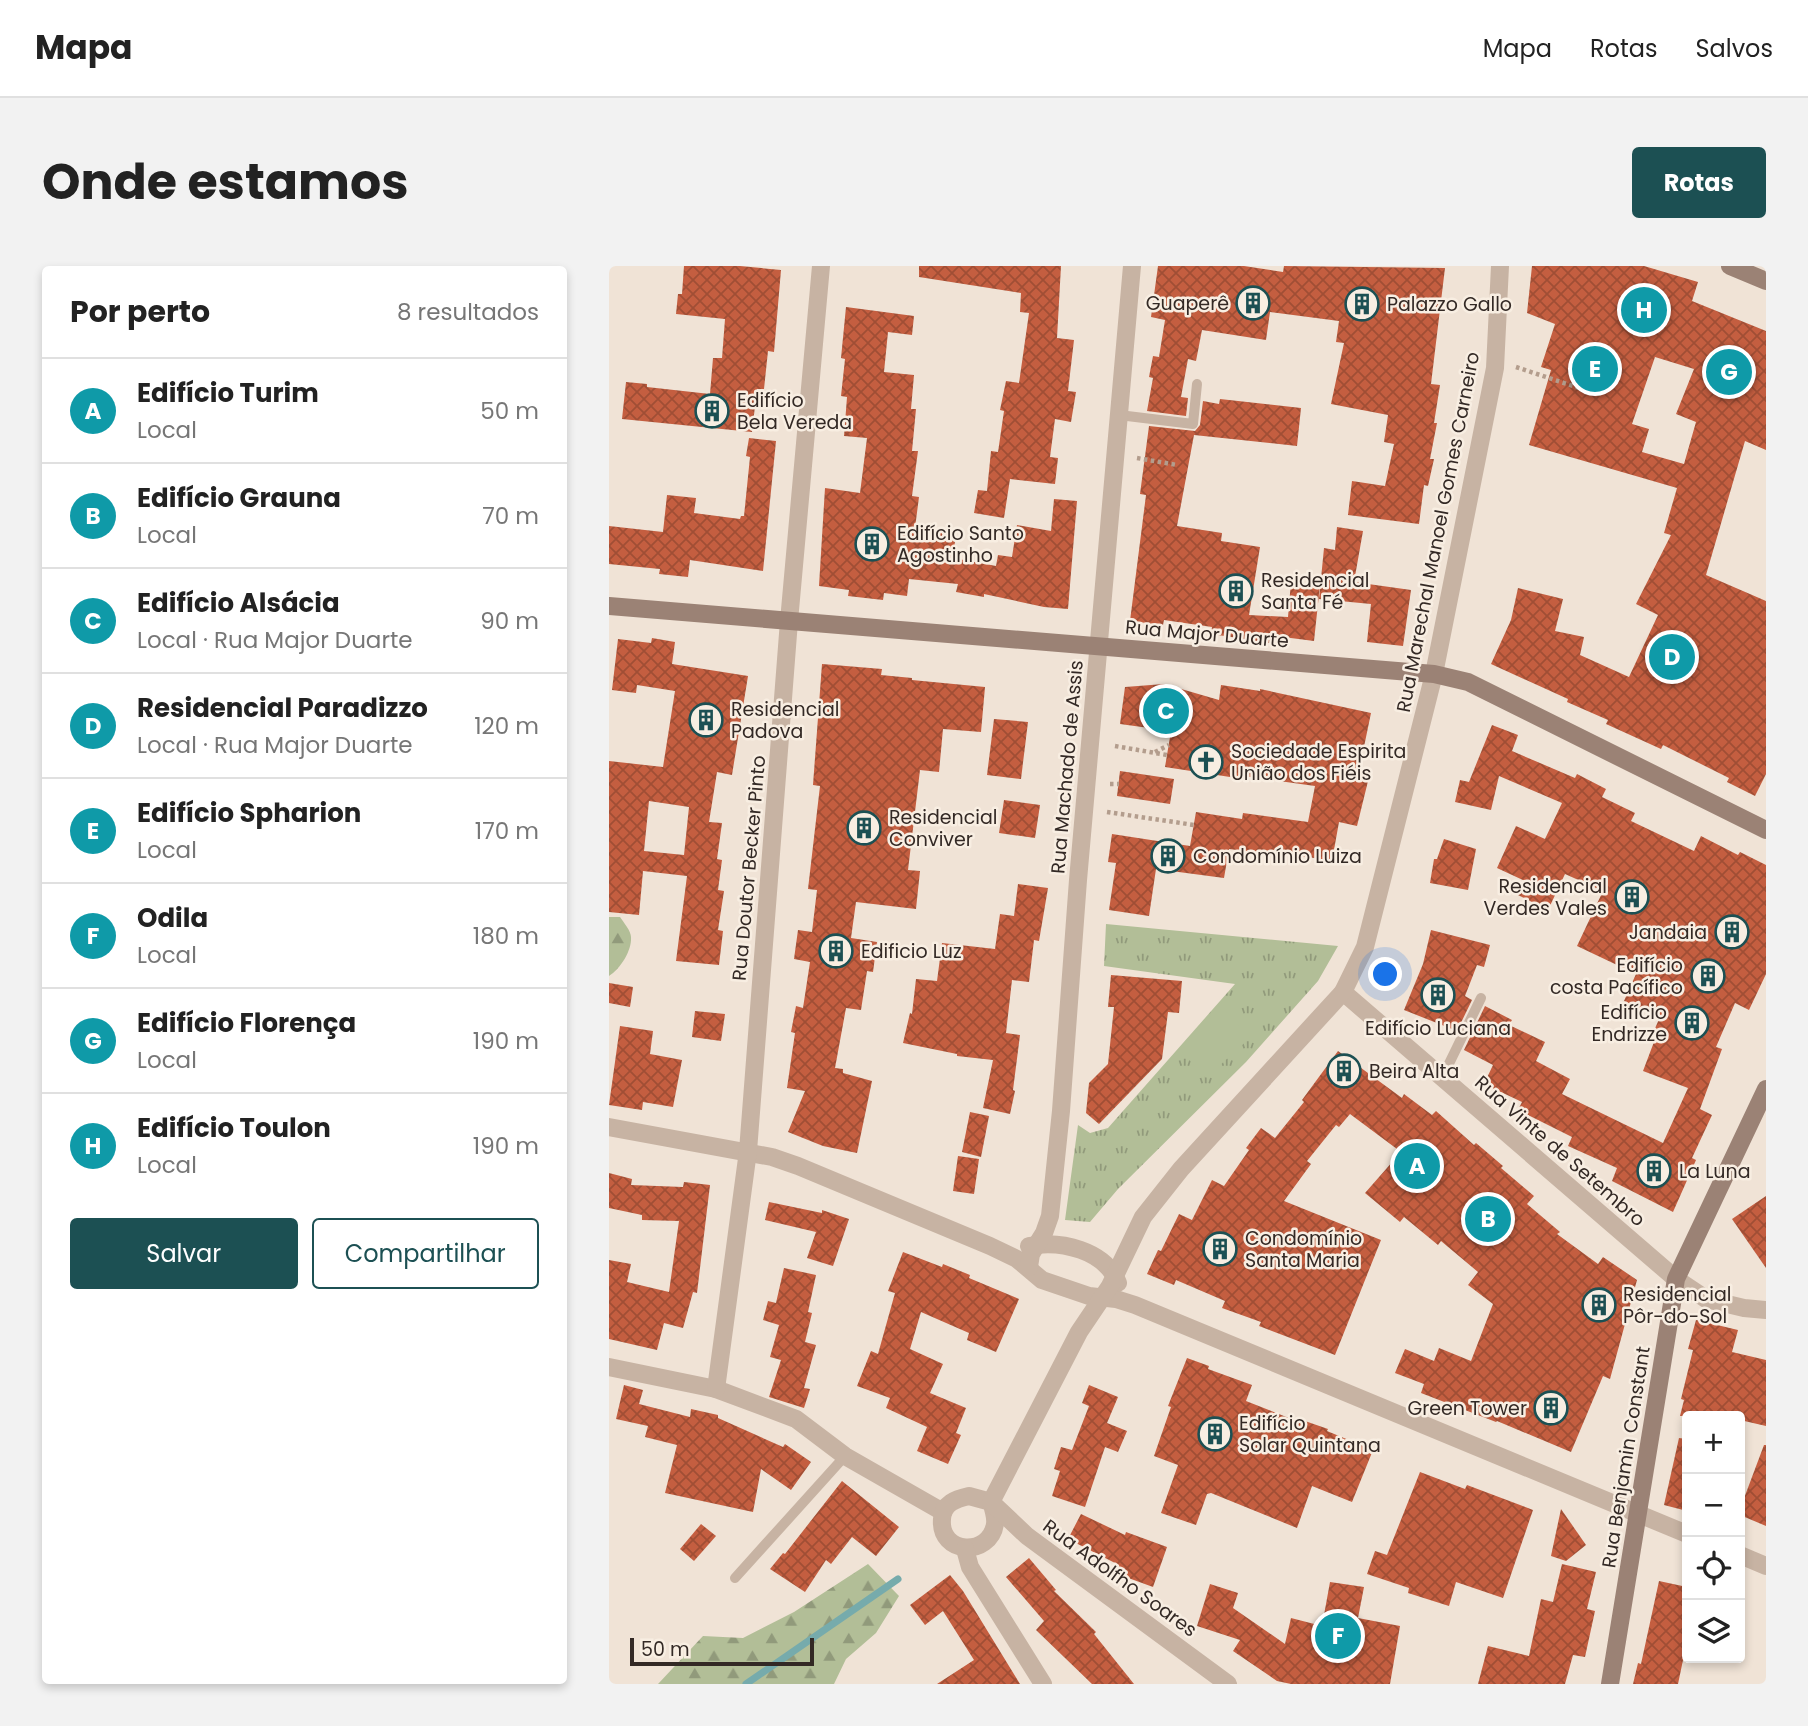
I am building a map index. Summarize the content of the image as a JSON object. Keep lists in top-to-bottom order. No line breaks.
{"streets":{"street":["Rua Marechal Manoel Gomes Carneiro","Rua Major Duarte","Rua Machado de Assis","Rua Doutor Becker Pinto","Rua Vinte de Setembro","Rua Benjamin Constant","Rua Adolfho Soares"]},"crossings":[["Rua Marechal Manoel Gomes Carneiro","Rua Major Duarte"],["Rua Marechal Manoel Gomes Carneiro","Rua Vinte de Setembro"],["Rua Marechal Manoel Gomes Carneiro","Rua Adolfho Soares"],["Rua Major Duarte","Rua Machado de Assis"],["Rua Major Duarte","Rua Doutor Becker Pinto"],["Rua Vinte de Setembro","Rua Benjamin Constant"]],"places":{"building":["Guaperê","Palazzo Gallo","Edifício Bela Vereda","Edifício Santo Agostinho","Residencial Santa Fé","Residencial Padova","Residencial Conviver","Condomínio Luiza","Residencial Verdes Vales","Jandaia","Edificio Luz","Edifício costa Pacífico","Edifício Luciana","Edifício Endrizze","Beira Alta","La Luna","Condomínio Santa Maria","Residencial Pôr-do-Sol","Green Tower","Edifício Solar Quintana"],"church":["Sociedade Espirita União dos Fiéis"]},"scale_bar":"50 m","page":{"header":"Mapa","nav":["Mapa","Rotas","Salvos"],"title":"Onde estamos","buttons":["Rotas",["Salvar","Compartilhar"]],"heading":["Por perto","8 resultados"],"pins":["H","E","G","D","C","A","B","F"],"list":[{"mark":"A","name":"Edifício Turim","note":"Local","value":"50 m"},{"mark":"B","name":"Edifício Grauna","note":"Local","value":"70 m"},{"mark":"C","name":"Edifício Alsácia","note":"Local · Rua Major Duarte","value":"90 m"},{"mark":"D","name":"Residencial Paradizzo","note":"Local · Rua Major Duarte","value":"120 m"},{"mark":"E","name":"Edifício Spharion","note":"Local","value":"170 m"},{"mark":"F","name":"Odila","note":"Local","value":"180 m"},{"mark":"G","name":"Edifício Florença","note":"Local","value":"190 m"},{"mark":"H","name":"Edifício Toulon","note":"Local","value":"190 m"}],"map_buttons":["+","−"],"scale":"50 m"}}
